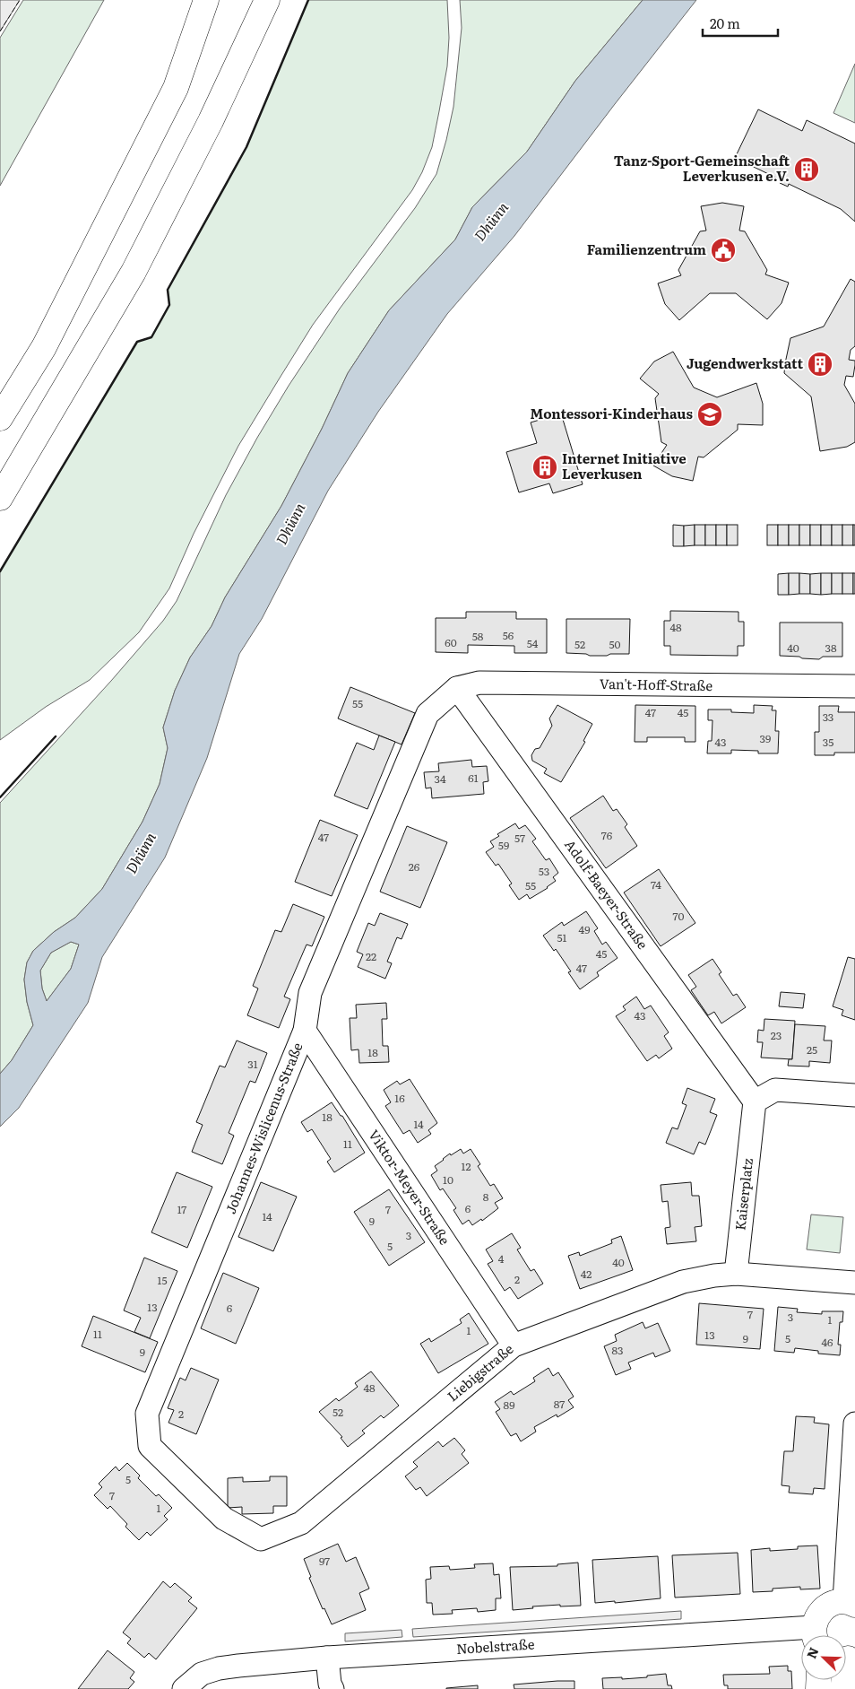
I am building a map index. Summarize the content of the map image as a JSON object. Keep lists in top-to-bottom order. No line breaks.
{"streets":{"main road":["Nobelstraße"],"street":["Van't-Hoff-Straße","Adolf-Baeyer-Straße","Johannes-Wislicenus-Straße","Viktor-Meyer-Straße","Kaiserplatz","Liebigstraße"]},"crossings":[["Van't-Hoff-Straße","Adolf-Baeyer-Straße"],["Van't-Hoff-Straße","Johannes-Wislicenus-Straße"],["Adolf-Baeyer-Straße","Johannes-Wislicenus-Straße"],["Adolf-Baeyer-Straße","Kaiserplatz"],["Johannes-Wislicenus-Straße","Viktor-Meyer-Straße"],["Johannes-Wislicenus-Straße","Liebigstraße"],["Viktor-Meyer-Straße","Liebigstraße"],["Kaiserplatz","Liebigstraße"]],"water":["Dhünn"],"places":{"building":["Tanz-Sport-Gemeinschaft Leverkusen e.V.","Jugendwerkstatt","Internet Initiative Leverkusen"],"public building":["Familienzentrum"],"school or university":["Montessori-Kinderhaus"]},"house_numbers":["48","56","58","60","54","52","50","40","38","55","47","45","33","39","43","35","61","34","76","47","57","59","26","53","74","55","70","49","51","45","22","47","43","23","25","18","31","16","18","14","11","12","10","8","6","17","7","14","9","3","5","4","40","42","2","15","13","6","7","3","1","1","11","13","9","5","46","83","9","48","87","89","52","2","5","7","1","97"],"scale_bar":"20 m","north":"top left"}
